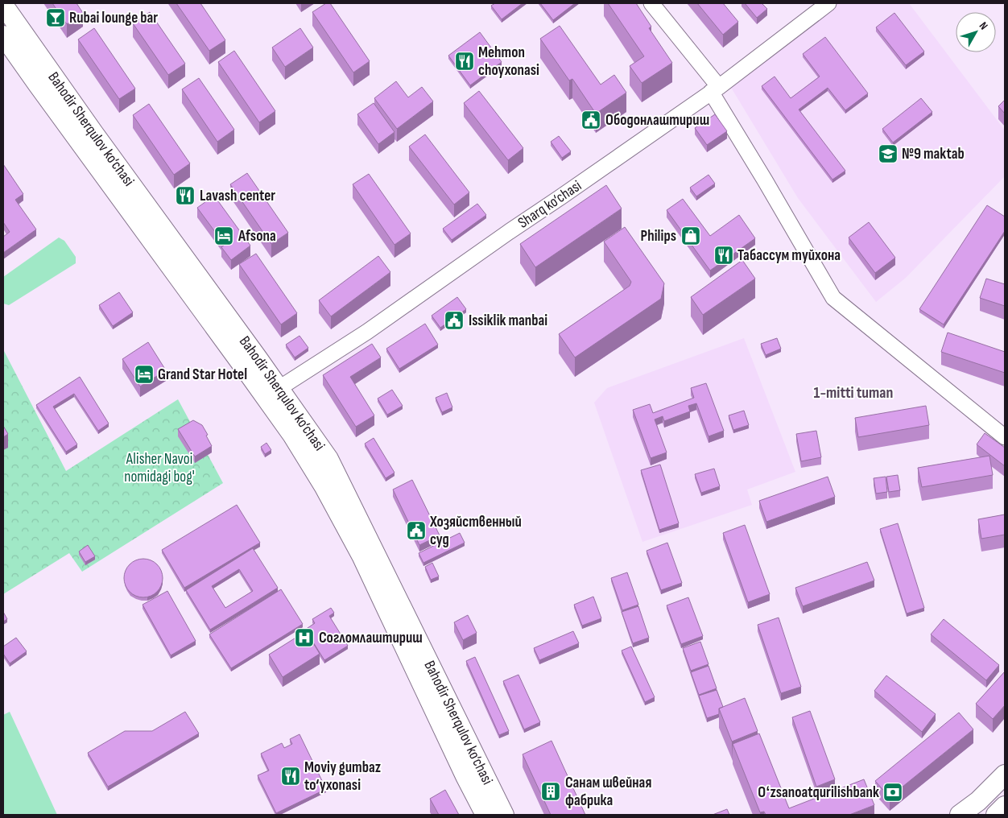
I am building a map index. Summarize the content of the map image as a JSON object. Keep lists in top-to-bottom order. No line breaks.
{"streets":{"main road":["Bahodir Sherqulov ko‘chasi"],"street":["Sharq ko‘chasi"]},"crossings":[["Bahodir Sherqulov ko‘chasi","Sharq ko‘chasi"]],"districts":["1-mitti tuman"],"parks":["Alisher Navoi nomidagi bog'"],"places":{"bar":["Rubai lounge bar"],"restaurant":["Mehmon choyxonasi","Lavash center","Табассум туйхона","Moviy gumbaz to‘yxonasi"],"public building":["Ободонлаштириш","Issiklik manbai","Хозяйственный суд"],"school or university":["№9 maktab"],"hotel":["Afsona","Grand Star Hotel"],"shop":["Philips"],"hospital":["Согломлаштириш"],"building":["Санам швейная фабрика"],"bank":["Oʻzsanoatqurilishbank"]},"north":"top right"}
